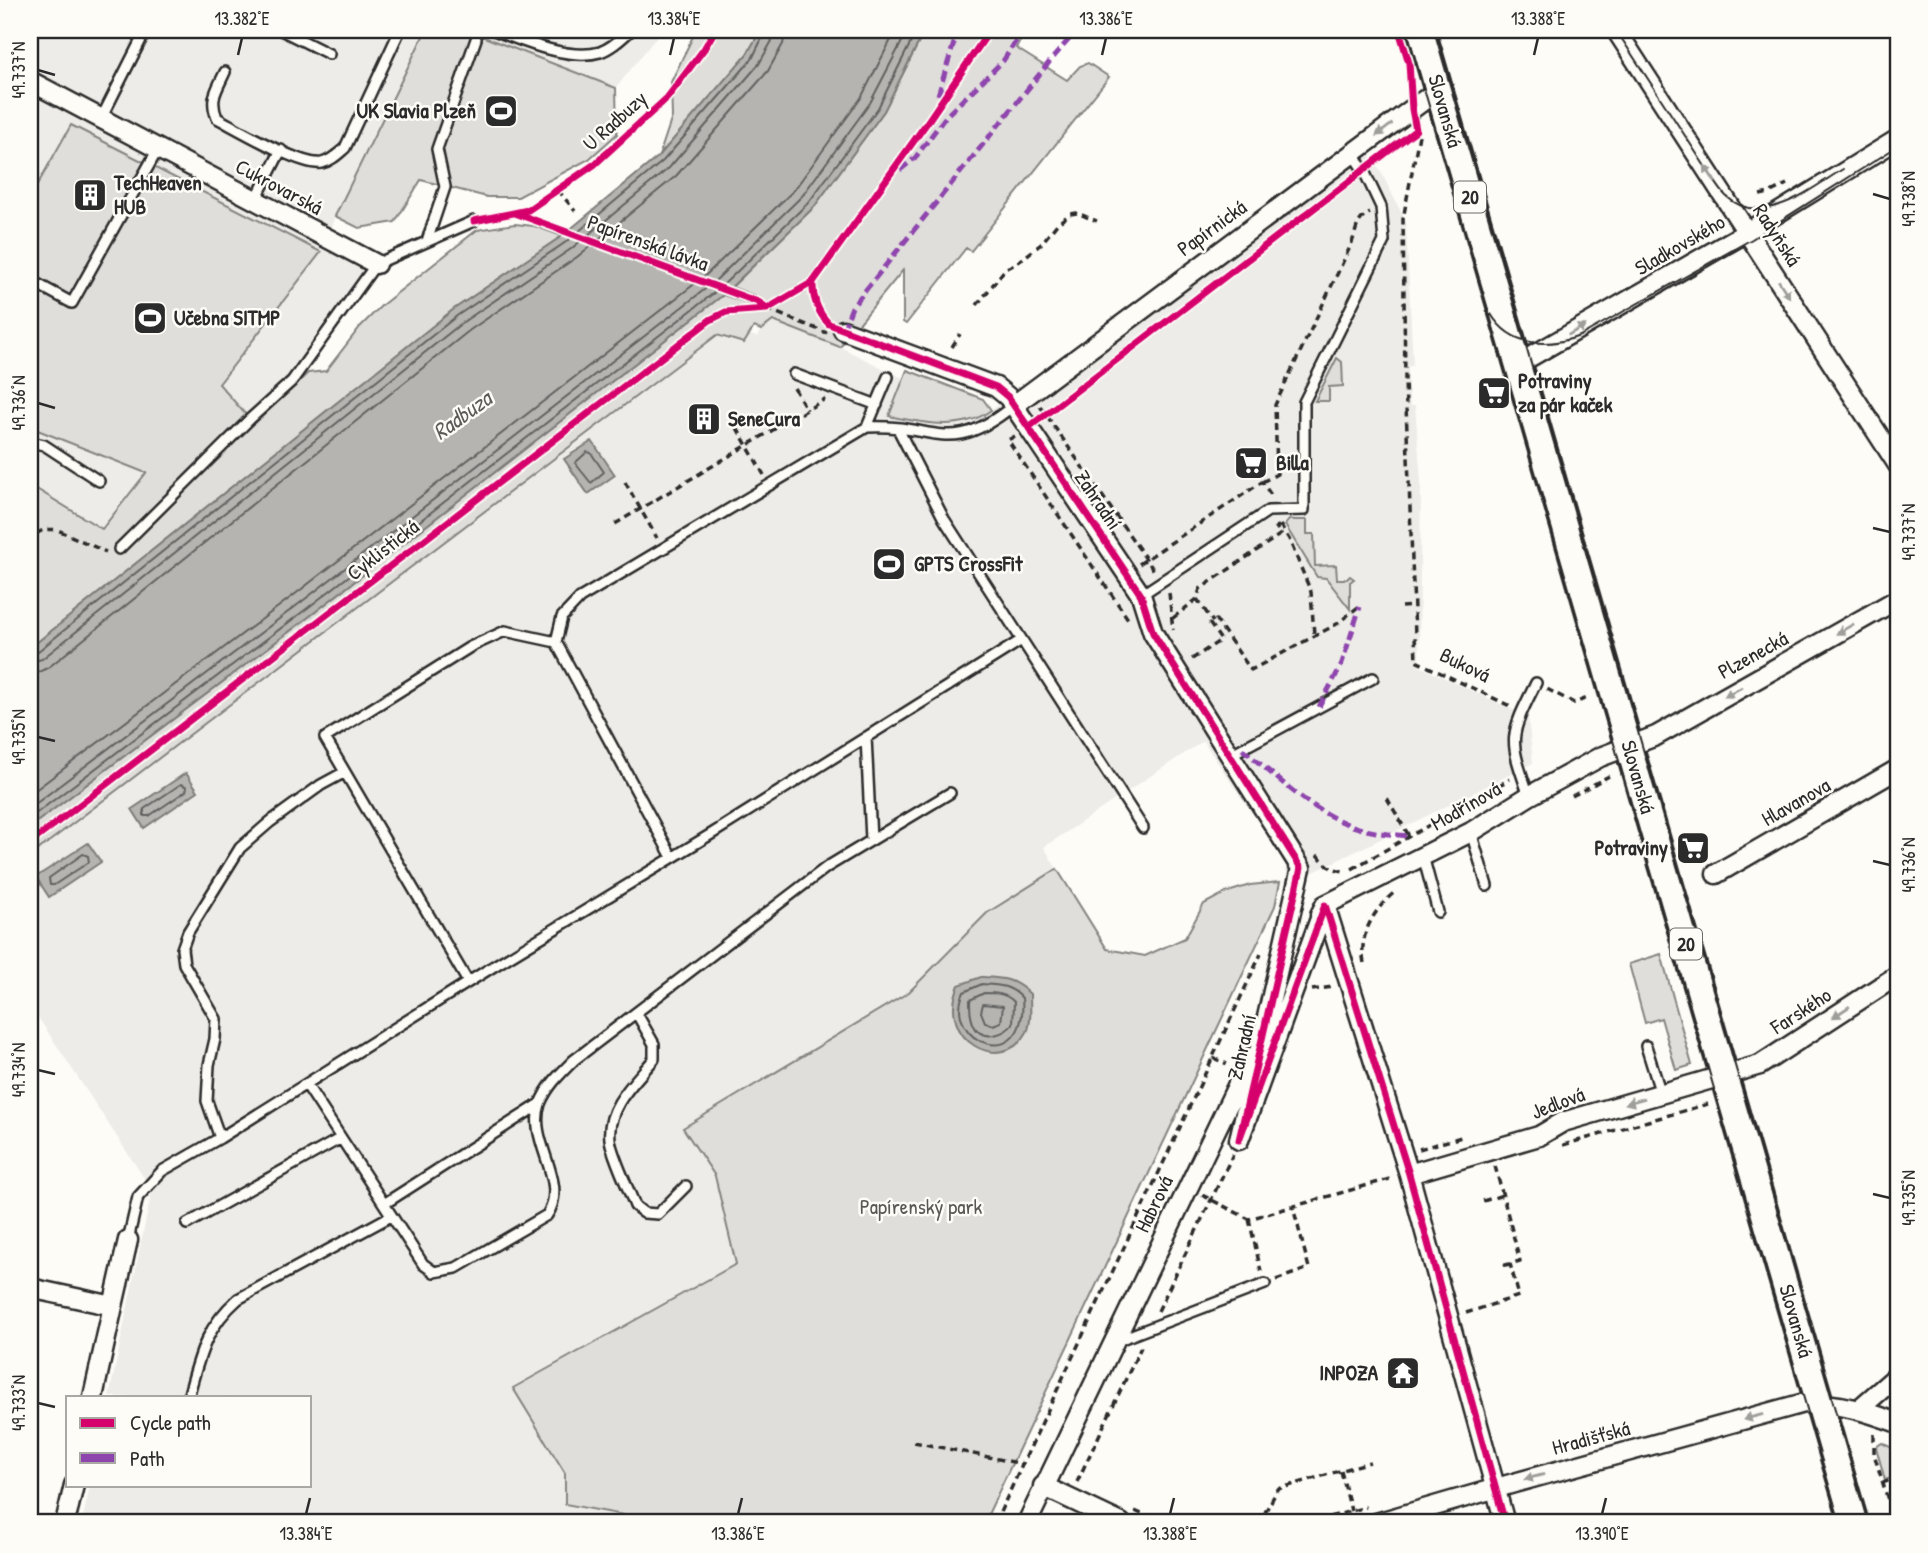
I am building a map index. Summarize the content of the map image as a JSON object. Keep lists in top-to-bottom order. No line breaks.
{"streets":{"main road":["Slovanská","20"],"street":["Cukrovarská","Papírnická","Radyňská","Sladkovského","Zahradní","Plzenecká","Hlavanova","Modřínová","Farského","Jedlová","Habrová","Hradišťská"],"path":["Buková"],"cycle path":["U Radbuzy","Papírenská lávka","Cyklistická"]},"crossings":[["Slovanská","Papírnická"],["Slovanská","Sladkovského"],["Slovanská","Plzenecká"],["Slovanská","Modřínová"],["Slovanská","Farského"],["Slovanská","Jedlová"],["Slovanská","Hradišťská"],["Papírnická","Zahradní"],["Radyňská","Sladkovského"],["Zahradní","Modřínová"],["Zahradní","Habrová"],["Plzenecká","Modřínová"],["Modřínová","Habrová"],["Farského","Jedlová"]],"one_way":["Sladkovského","Plzenecká","Farského","Jedlová","Hradišťská"],"water":["Radbuza"],"parks":["Papírenský park"],"places":{"sports":["UK Slavia Plzeň","Učebna SITMP","GPTS CrossFit"],"building":["TechHeaven HUB","SeneCura"],"supermarket":["Potraviny za pár kaček","Billa","Potraviny"],"temple":["INPOZA"]},"legend":["Cycle path","Path"],"coordinates":["13.382°E","13.384°E","13.386°E","13.388°E","49.737°N","49.738°N","49.736°N","49.735°N","49.734°N","49.733°N","13.390°E"]}
